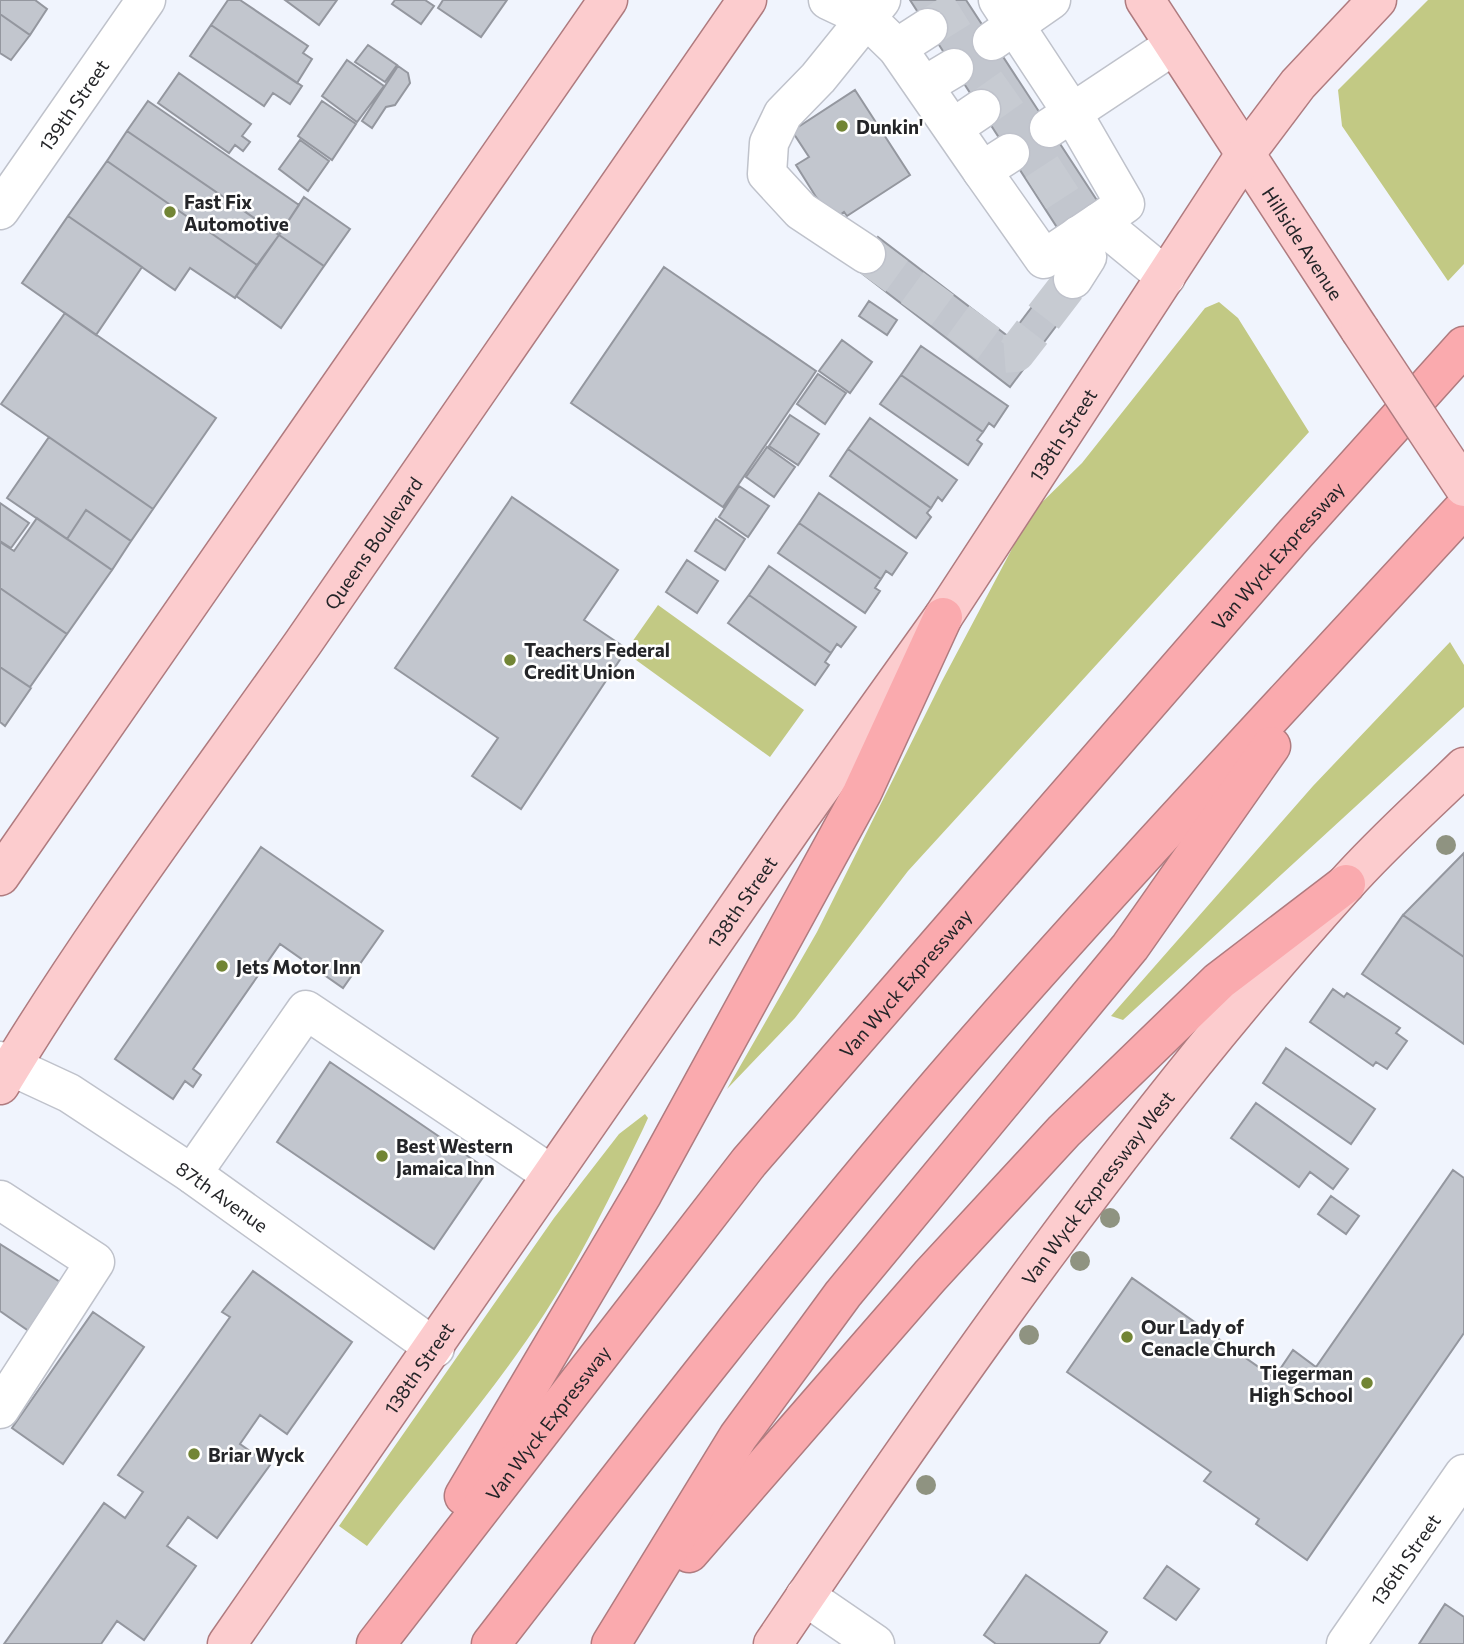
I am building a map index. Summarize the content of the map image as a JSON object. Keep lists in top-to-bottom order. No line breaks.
{"streets":{"highway":["Van Wyck Expressway"],"main road":["Hillside Avenue","138th Street","Queens Boulevard","Van Wyck Expressway West"],"street":["139th Street","87th Avenue","136th Street"]},"crossings":[["Hillside Avenue","138th Street"],["138th Street","87th Avenue"],["Queens Boulevard","87th Avenue"]],"places":["Dunkin'","Fast Fix Automotive","Teachers Federal Credit Union","Jets Motor Inn","Best Western Jamaica Inn","Our Lady of Cenacle Church","Tiegerman High School","Briar Wyck"]}
